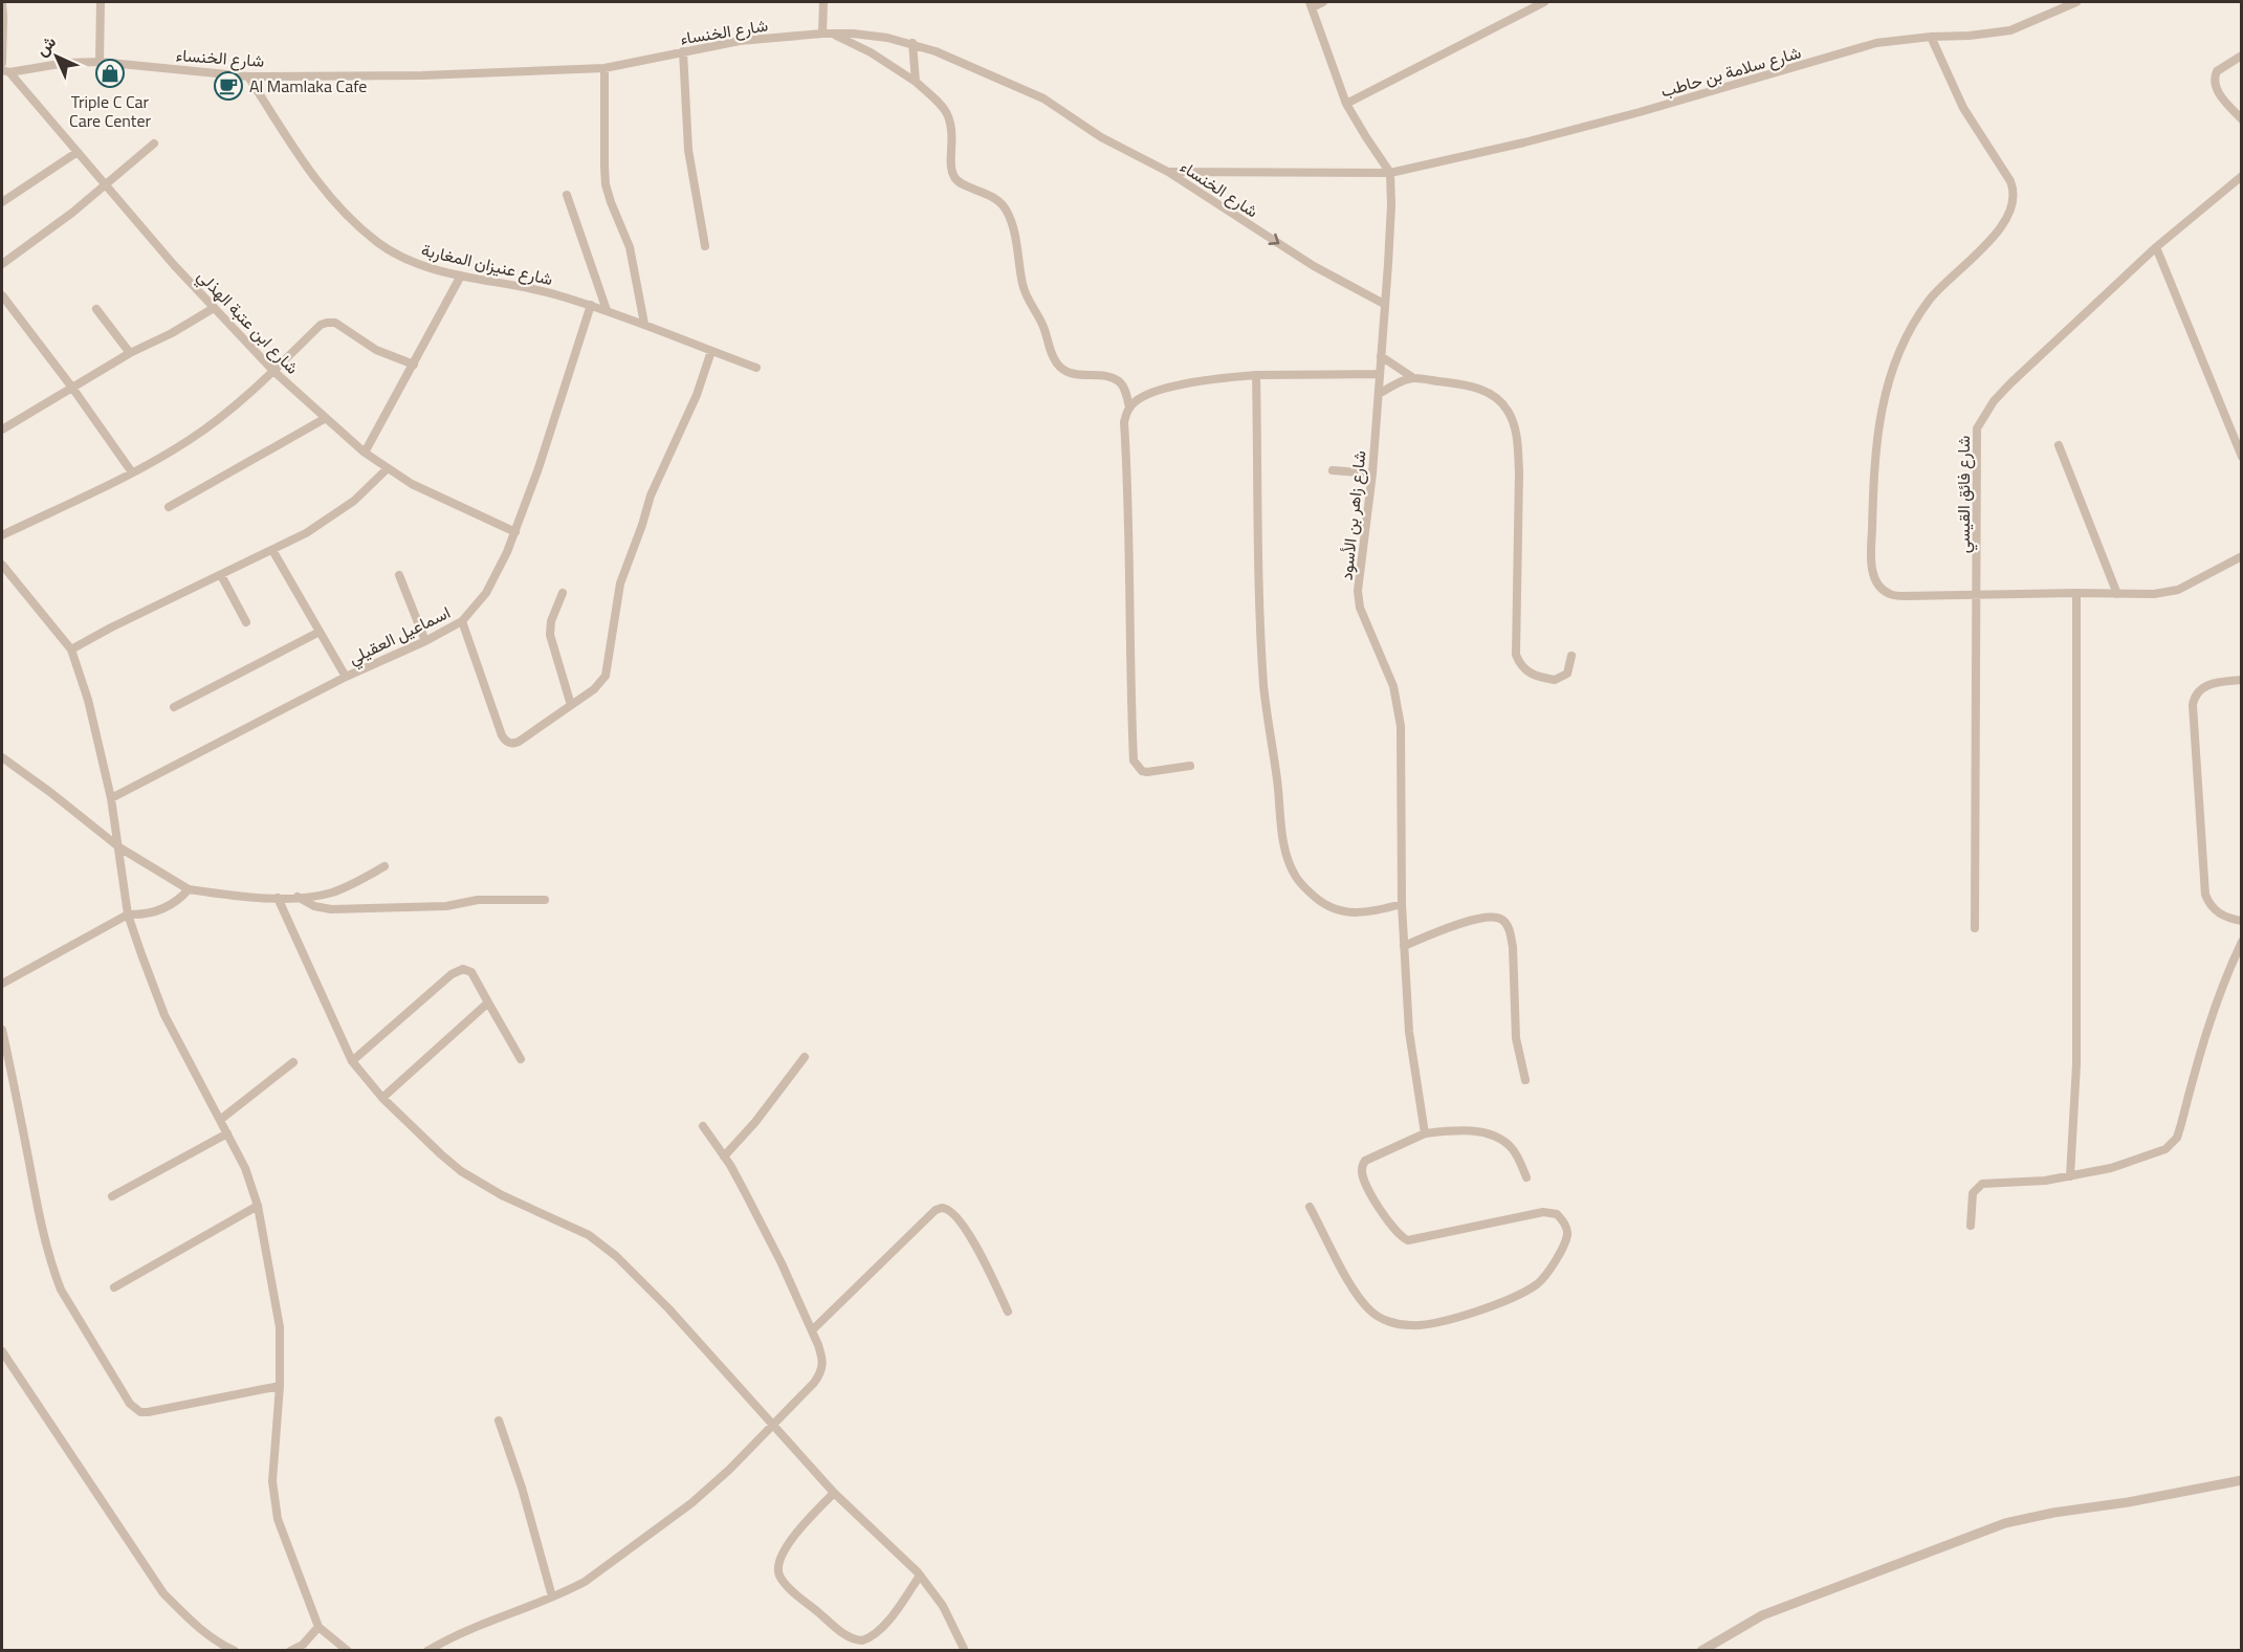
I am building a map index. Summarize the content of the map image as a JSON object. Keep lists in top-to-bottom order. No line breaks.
{"streets":{"street":["شارع الخنساء","شارع سلامة بن حاطب","شارع عنيزان المغاربة","شارع ابن عتبة الهذلي","شارع فائق القيسي","شارع زاهر بن الأسود","اسماعيل العقيلي"]},"crossings":[["شارع الخنساء","شارع سلامة بن حاطب"],["شارع الخنساء","شارع عنيزان المغاربة"],["شارع الخنساء","شارع ابن عتبة الهذلي"],["شارع الخنساء","شارع زاهر بن الأسود"],["شارع سلامة بن حاطب","شارع زاهر بن الأسود"],["شارع عنيزان المغاربة","اسماعيل العقيلي"],["شارع ابن عتبة الهذلي","اسماعيل العقيلي"]],"places":{"shop":["Triple C Car Care Center"],"cafe":["Al Mamlaka Cafe"]},"north":"top left"}
